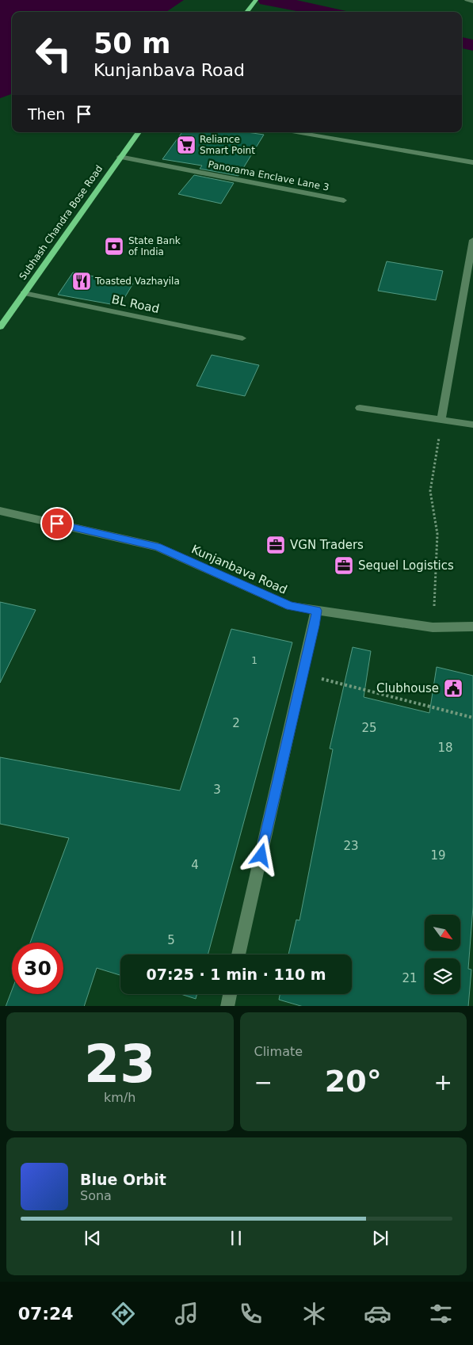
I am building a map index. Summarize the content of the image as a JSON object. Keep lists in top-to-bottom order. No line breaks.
{"streets":{"main road":["Subhash Chandra Bose Road"],"street":["Panorama Enclave Lane 3","BL Road","Kunjanbava Road"]},"crossings":[["Panorama Enclave Lane 3","Subhash Chandra Bose Road"],["Subhash Chandra Bose Road","BL Road"]],"places":{"supermarket":["Reliance Smart Point"],"bank":["State Bank of India"],"restaurant":["Toasted Vazhayila"],"office":["VGN Traders","Sequel Logistics"],"public building":["Clubhouse"]},"house_numbers":["1","2","25","18","3","23","19","4","5","21"],"north":"bottom right","page":{"turn":["50 m","Kunjanbava Road"],"then":"Then","limit":"30","trip":"07:25 · 1 min · 110 m","tile":[["23","km/h"],"Climate"],"heat":["−","20°","+"],"song":["Blue Orbit","Sona"],"tabs":"07:24"}}
